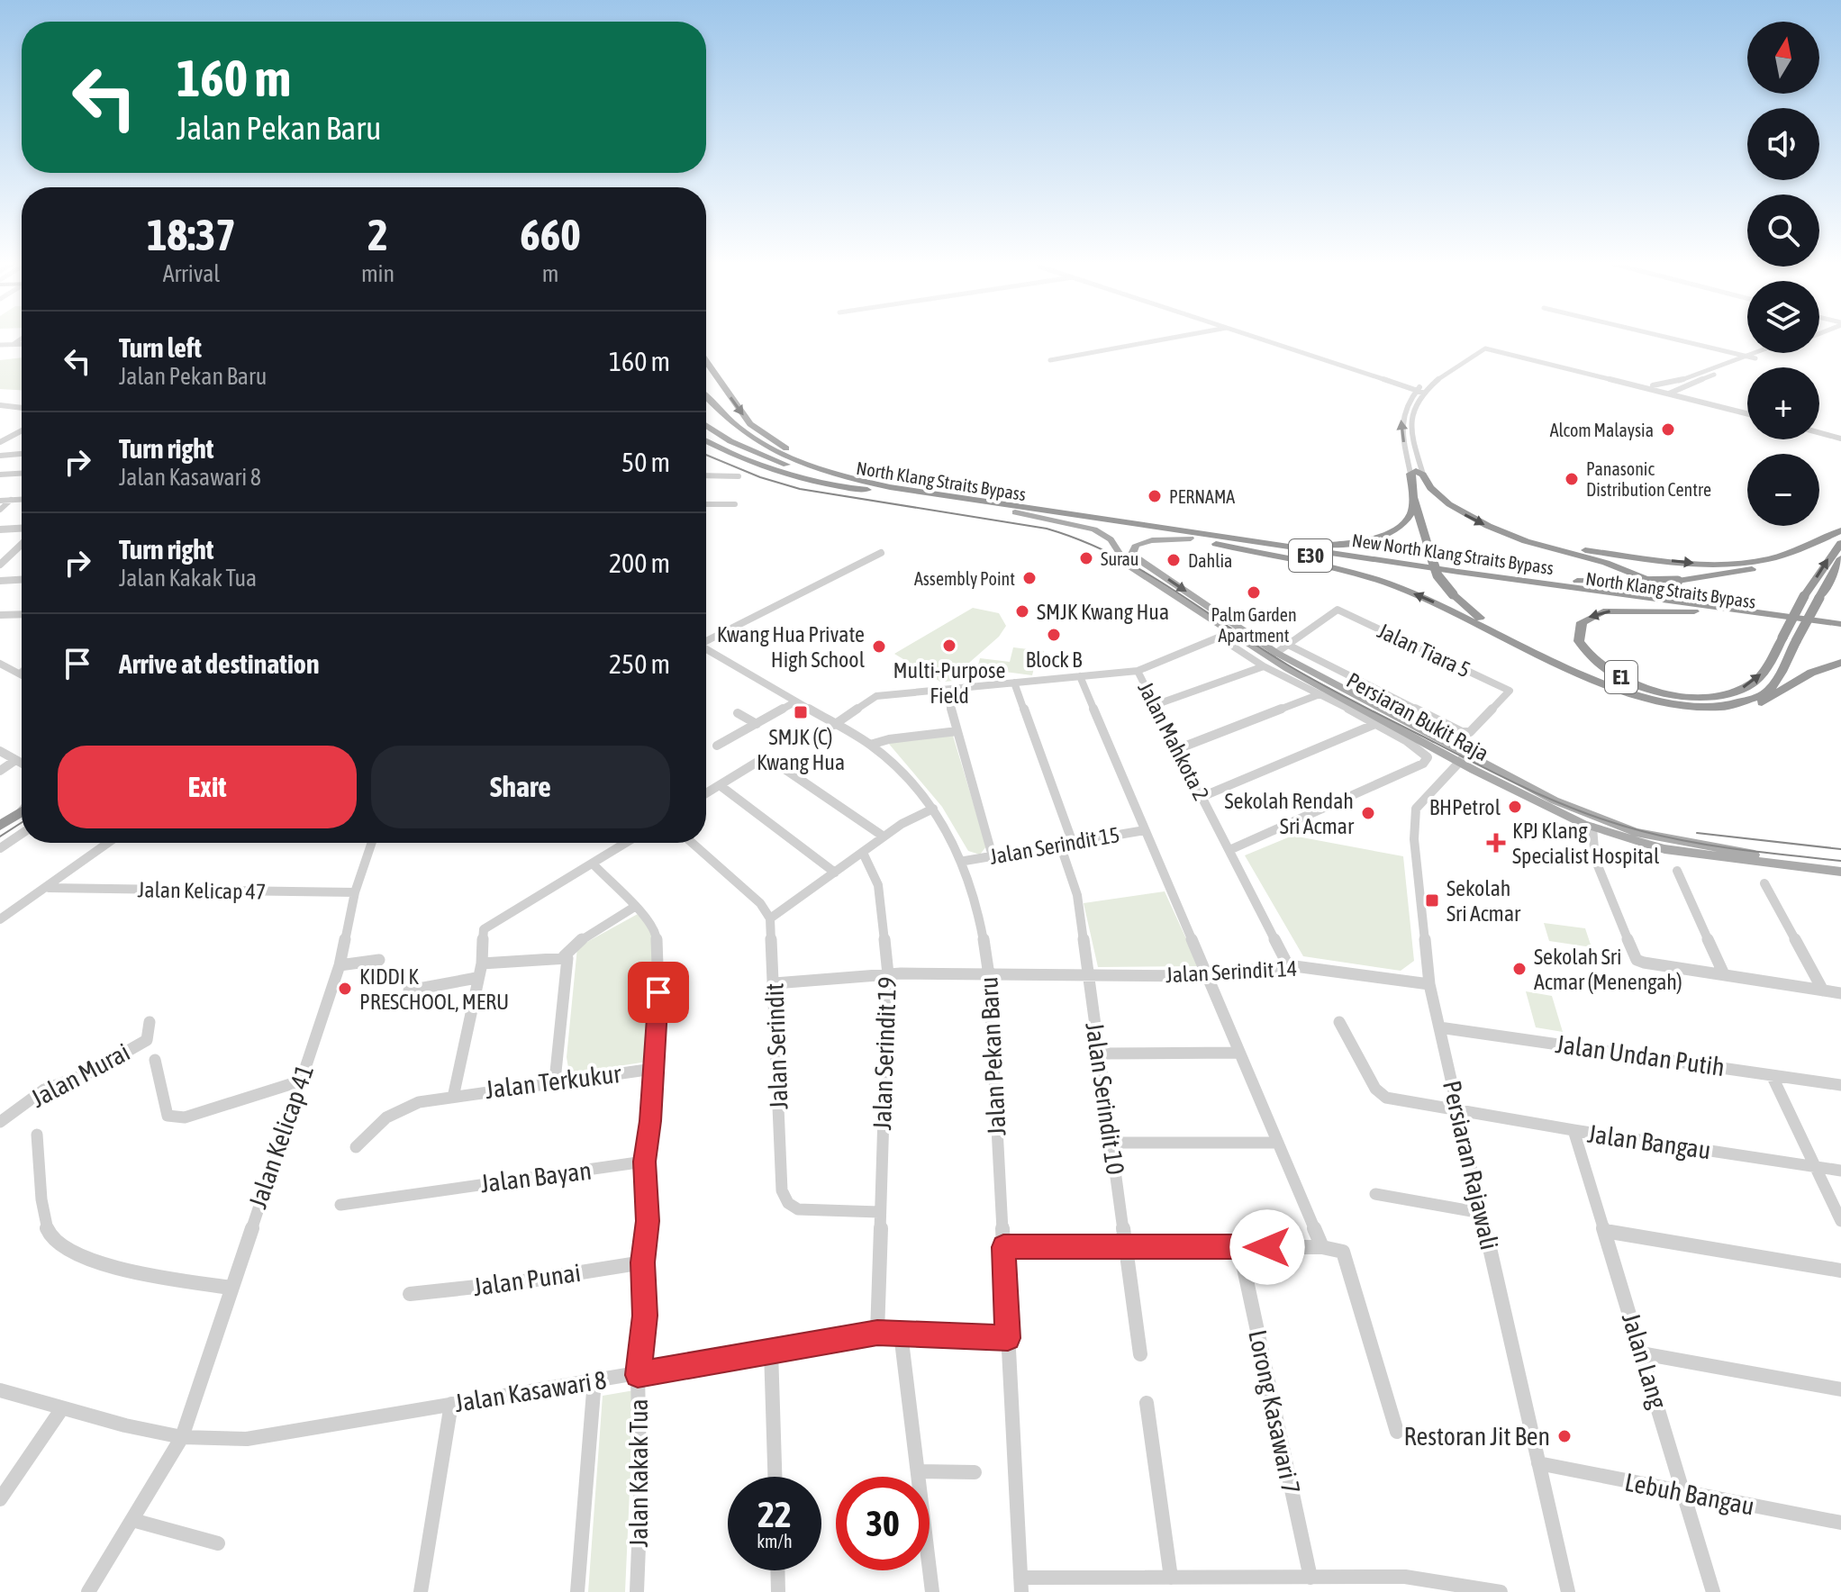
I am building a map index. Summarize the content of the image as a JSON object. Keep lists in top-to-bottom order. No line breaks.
{"streets":{"highway":["North Klang Straits Bypass","New North Klang Straits Bypass","E30","E1"],"main road":["Persiaran Bukit Raja"],"street":["Jalan Tiara 5","Jalan Mahkota 2","Jalan Serindit 15","Jalan Kelicap 47","Jalan Serindit 14","Jalan Serindit","Jalan Serindit 19","Jalan Undan Putih","Jalan Pekan Baru","Jalan Murai","Jalan Terkukur","Jalan Serindit 10","Jalan Kelicap 41","Jalan Bangau","Persiaran Rajawali","Jalan Bayan","Jalan Punai","Jalan Lang","Jalan Kasawari 8","Lorong Kasawari 7","Jalan Kakak Tua","Lebuh Bangau"]},"crossings":[["North Klang Straits Bypass","E30"],["North Klang Straits Bypass","E1"],["North Klang Straits Bypass","Persiaran Bukit Raja"],["Persiaran Bukit Raja","Persiaran Rajawali"],["Jalan Mahkota 2","Jalan Serindit 14"],["Jalan Serindit 15","Jalan Pekan Baru"],["Jalan Serindit 15","Jalan Serindit 10"],["Jalan Kelicap 47","Jalan Kelicap 41"],["Jalan Serindit 14","Jalan Serindit"],["Jalan Serindit 14","Jalan Serindit 19"],["Jalan Serindit 14","Jalan Pekan Baru"],["Jalan Serindit 14","Jalan Serindit 10"],["Jalan Serindit 14","Persiaran Rajawali"],["Jalan Serindit","Jalan Serindit 19"],["Jalan Serindit 19","Jalan Kasawari 8"],["Jalan Undan Putih","Persiaran Rajawali"],["Jalan Pekan Baru","Jalan Kasawari 8"],["Jalan Terkukur","Jalan Kakak Tua"],["Jalan Kelicap 41","Jalan Kasawari 8"],["Jalan Bangau","Persiaran Rajawali"],["Jalan Bangau","Jalan Lang"],["Persiaran Rajawali","Lebuh Bangau"],["Jalan Bayan","Jalan Kakak Tua"],["Jalan Punai","Jalan Kakak Tua"],["Jalan Lang","Lebuh Bangau"],["Jalan Kasawari 8","Jalan Kakak Tua"]],"places":{"other":["Alcom Malaysia","Panasonic Distribution Centre","PERNAMA","Surau","Dahlia","Assembly Point","Palm Garden Apartment","SMJK Kwang Hua","Block B","Multi-Purpose Field","Kwang Hua Private High School","BHPetrol","Sekolah Rendah Sri Acmar","Sekolah Sri Acmar (Menengah)","KIDDI K PRESCHOOL, MERU","Restoran Jit Ben"],"transit":["SMJK (C) Kwang Hua","Sekolah Sri Acmar"],"health":["KPJ Klang Specialist Hospital"]},"north":"top","page":{"map_buttons":["+","−"],"turn":["160 m","Jalan Pekan Baru"],"eta":["18:37","Arrival","2","min","660","m"],"list":[{"name":"Turn left","note":"Jalan Pekan Baru","value":"160 m"},{"name":"Turn right","note":"Jalan Kasawari 8","value":"50 m"},{"name":"Turn right","note":"Jalan Kakak Tua","value":"200 m"},{"name":"Arrive at destination","value":"250 m"}],"buttons":["Exit","Share"],"speed":"22 km/h","limit":"30"}}
